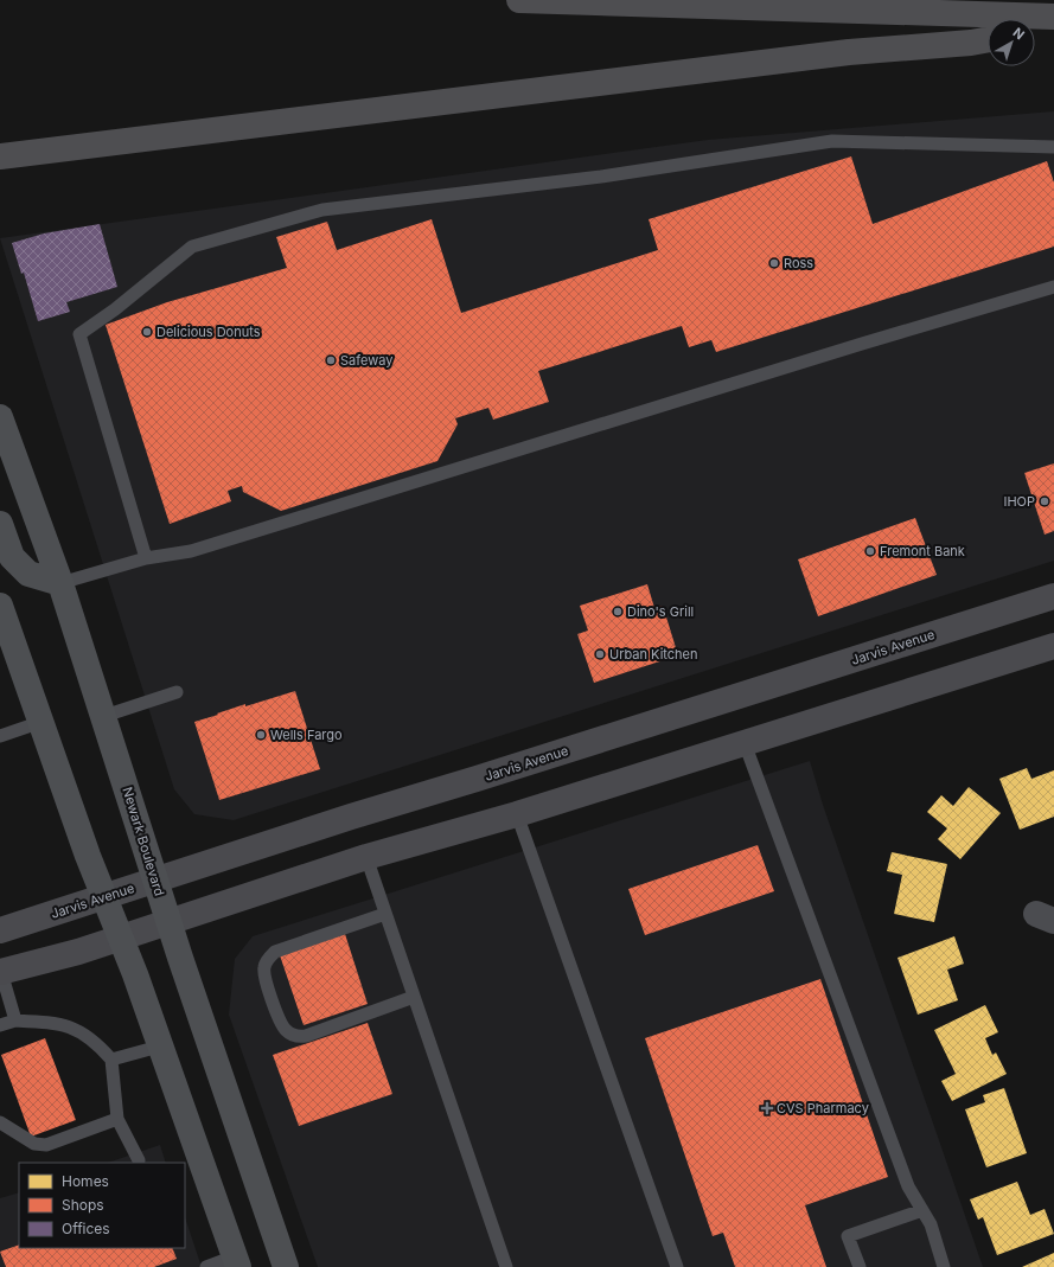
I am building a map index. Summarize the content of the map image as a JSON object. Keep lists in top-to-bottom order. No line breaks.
{"streets":{"main road":["Newark Boulevard"],"street":["Jarvis Avenue"]},"crossings":[["Jarvis Avenue","Newark Boulevard"]],"places":{"other":["Ross","Delicious Donuts","Safeway","IHOP","Fremont Bank","Dino's Grill","Urban Kitchen","Wells Fargo"],"health":["CVS Pharmacy"]},"legend":["Homes","Shops","Offices"],"north":"top right"}
